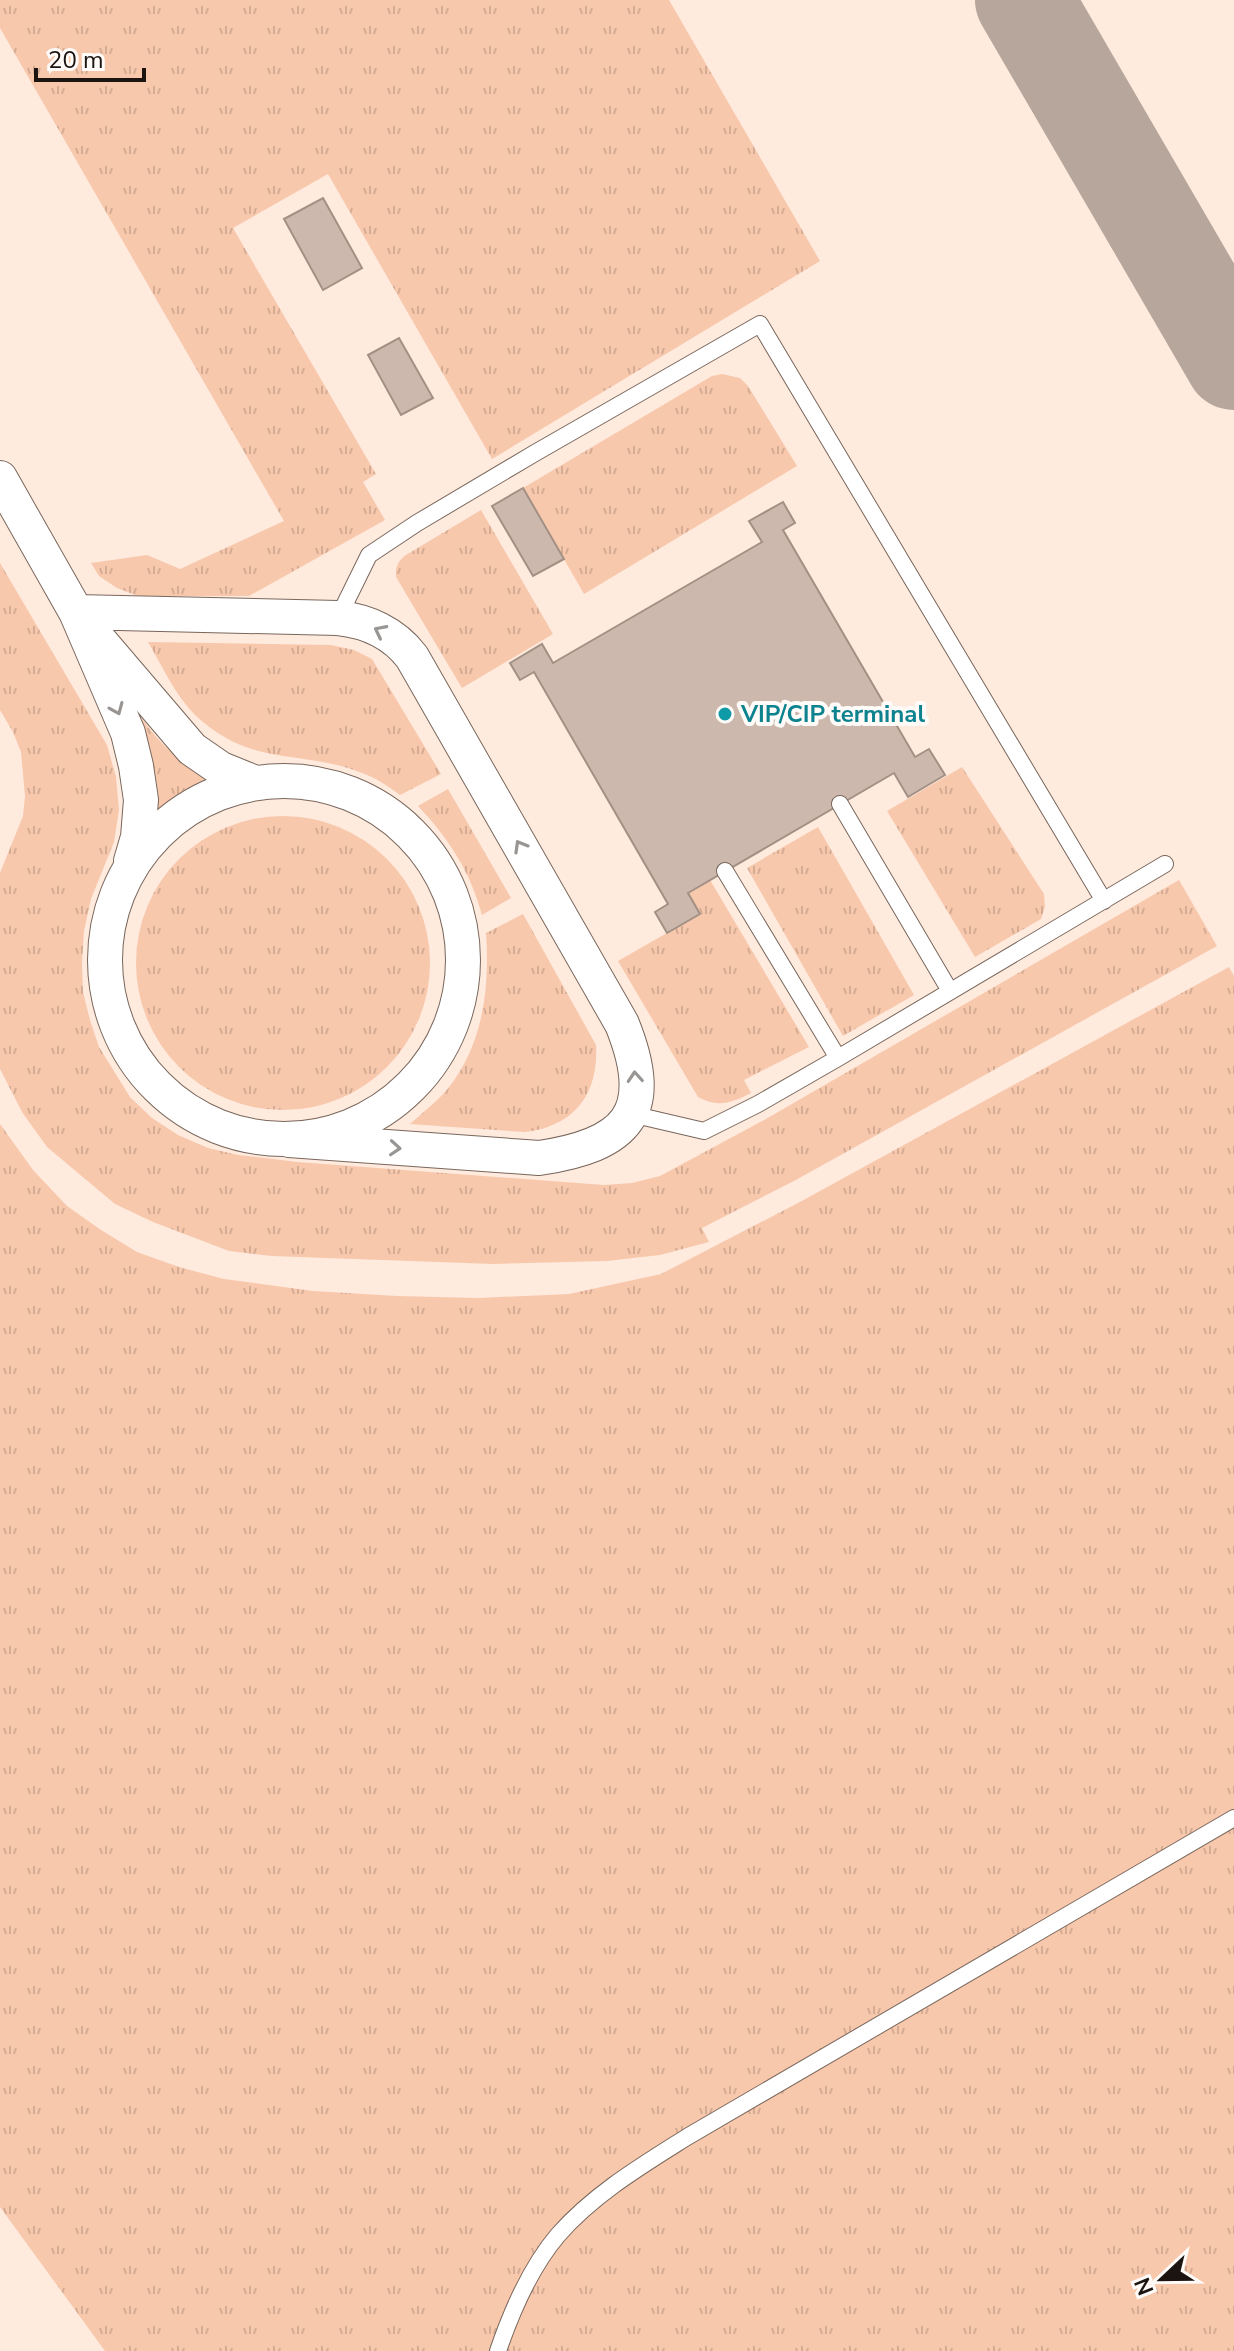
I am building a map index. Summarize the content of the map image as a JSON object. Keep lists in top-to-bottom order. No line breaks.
{"places":["VIP/CIP terminal"],"scale_bar":"20 m","north":"left"}
